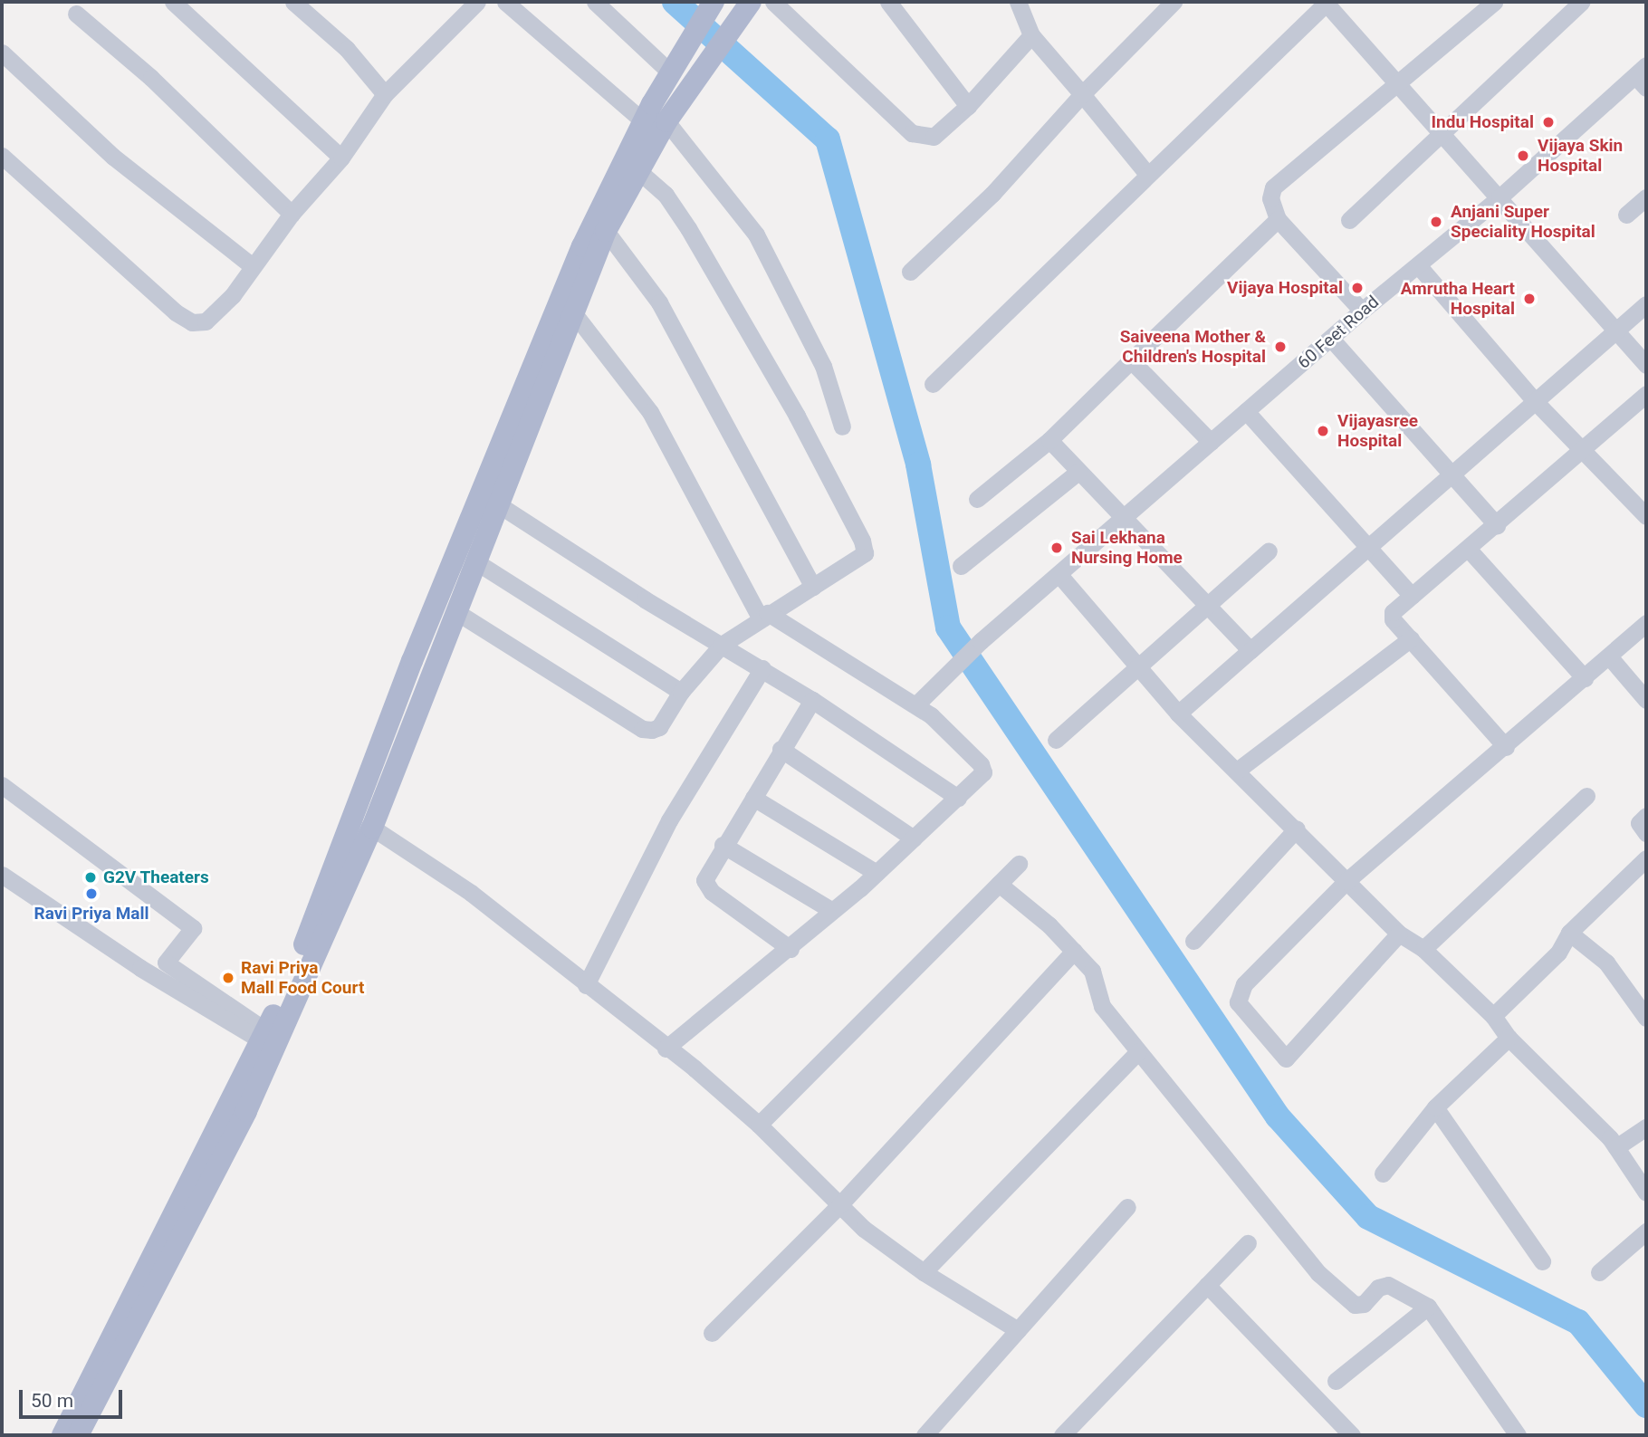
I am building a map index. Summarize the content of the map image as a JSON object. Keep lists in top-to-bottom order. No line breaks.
{"streets":{"street":["60 Feet Road"]},"places":["Indu Hospital","Vijaya Skin Hospital","Anjani Super Speciality Hospital","Vijaya Hospital","Amrutha Heart Hospital","Saiveena Mother & Children's Hospital","Vijayasree Hospital","Sai Lekhana Nursing Home","G2V Theaters","Ravi Priya Mall","Ravi Priya Mall Food Court"],"scale_bar":"50 m"}
